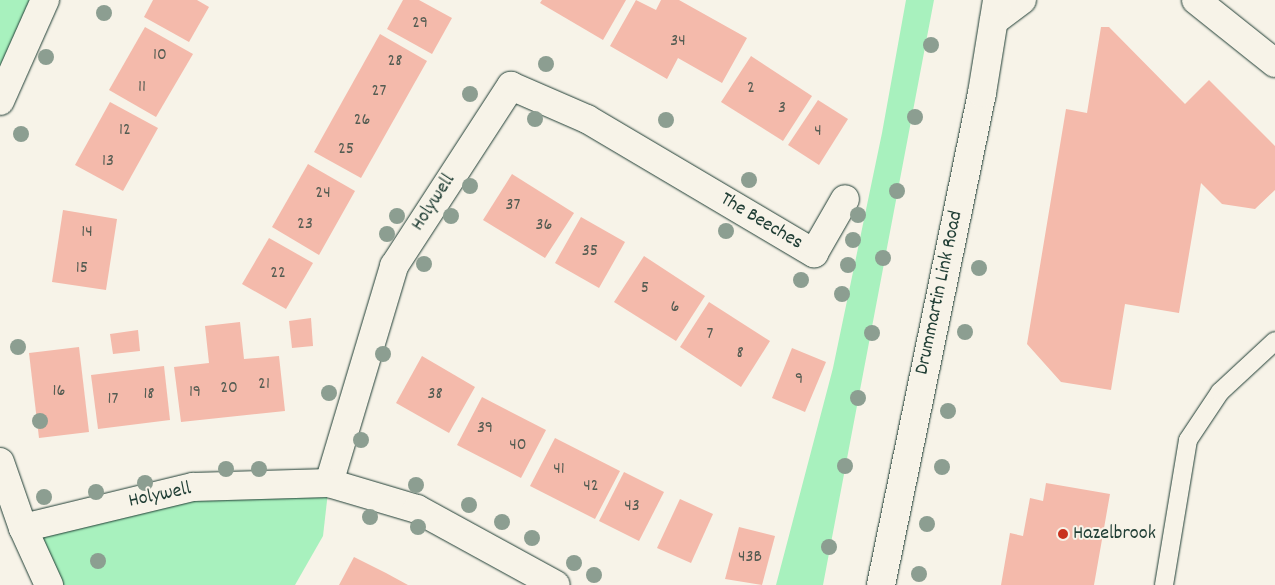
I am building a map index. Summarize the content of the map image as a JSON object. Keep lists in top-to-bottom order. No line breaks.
{"streets":{"street":["Holywell","The Beeches","Drummartin Link Road"]},"crossings":[["Holywell","The Beeches"]],"places":["Hazelbrook"],"house_numbers":["29","34","10","28","11","2","27","3","26","12","4","25","13","24","37","23","36","14","35","15","22","5","6","7","8","9","21","20","16","19","18","38","17","39","40","41","42","43","43B"]}
